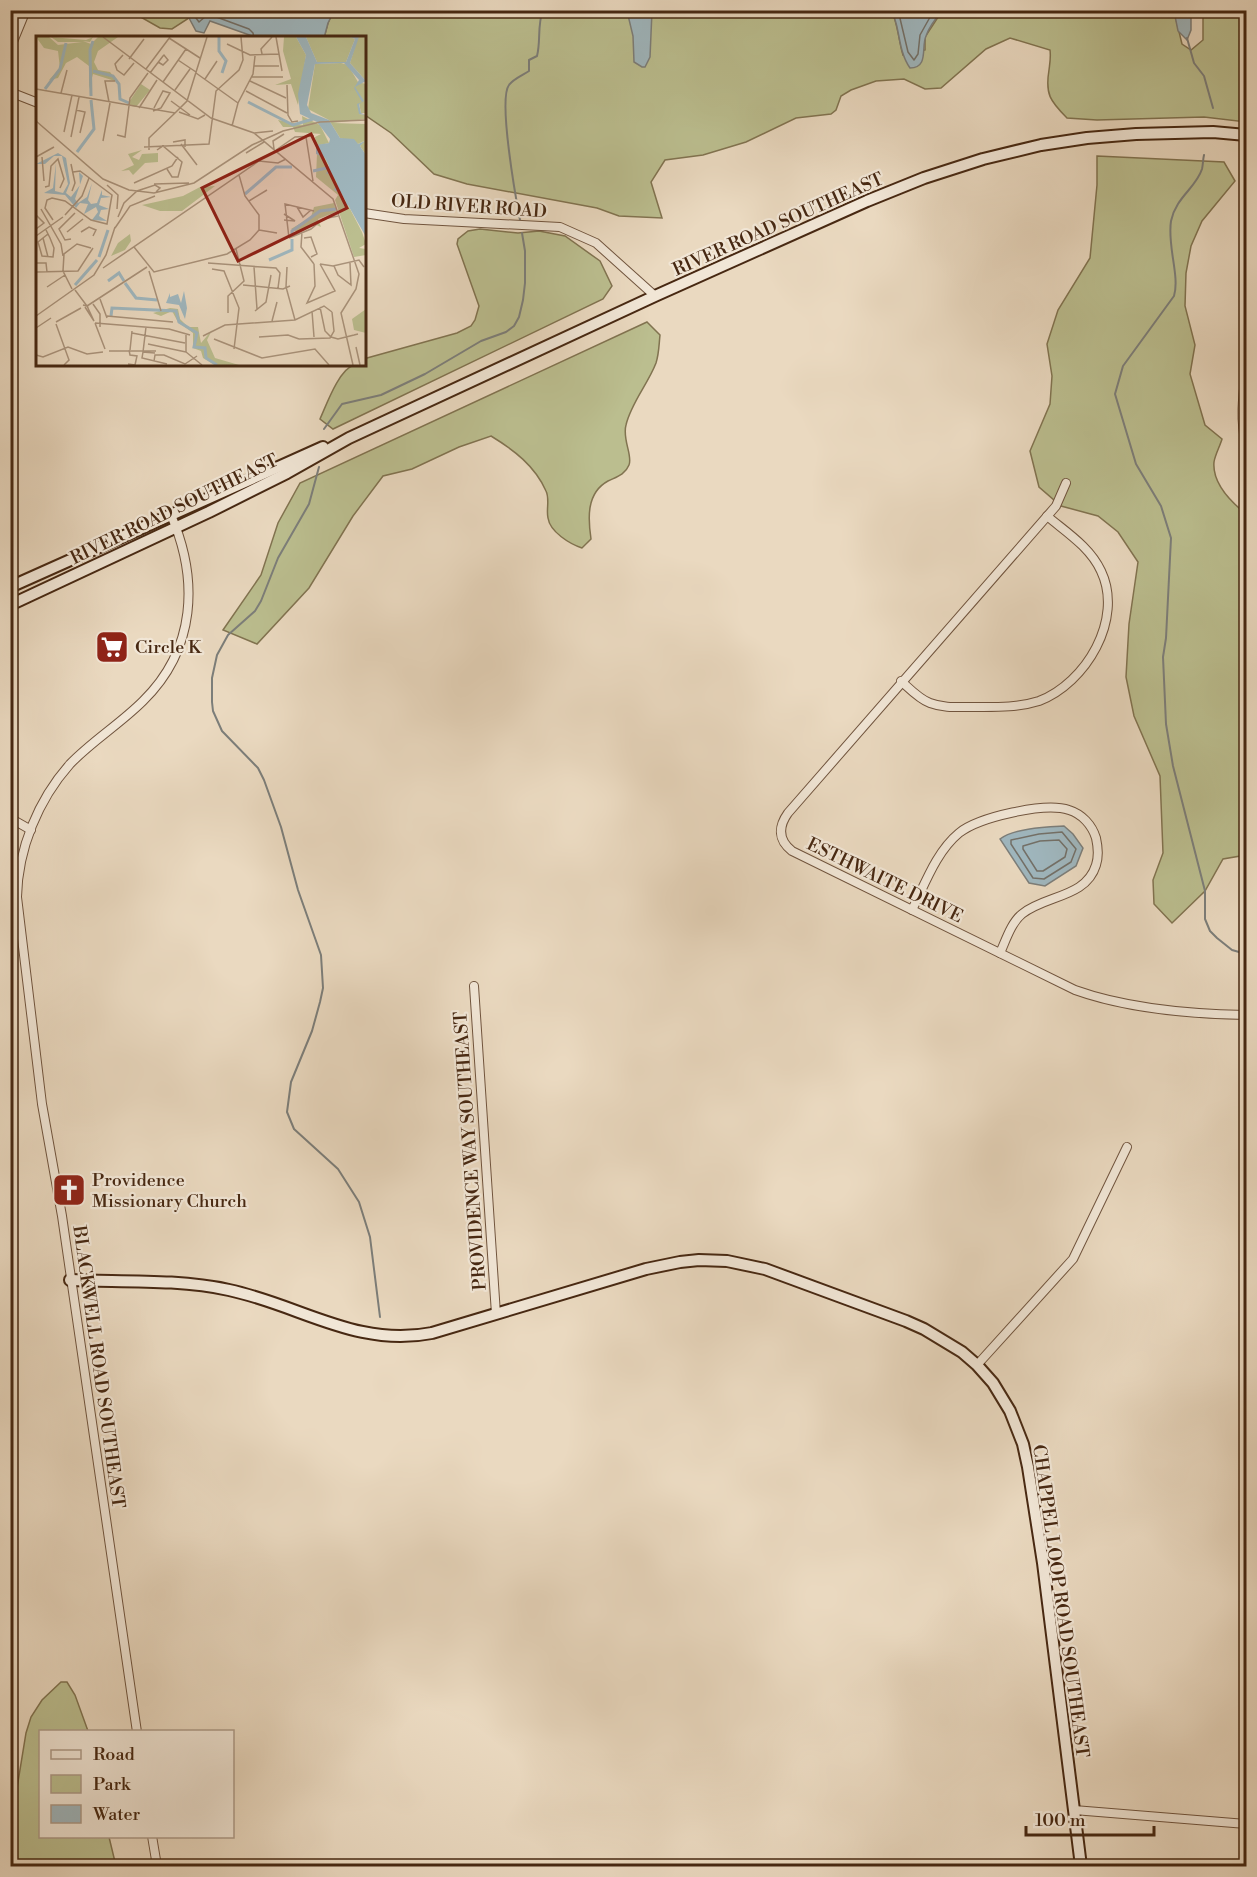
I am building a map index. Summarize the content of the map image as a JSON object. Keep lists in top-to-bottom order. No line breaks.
{"streets":{"main road":["RIVER ROAD SOUTHEAST","CHAPPEL LOOP ROAD SOUTHEAST"],"street":["OLD RIVER ROAD","ESTHWAITE DRIVE","PROVIDENCE WAY SOUTHEAST","BLACKWELL ROAD SOUTHEAST"]},"crossings":[["OLD RIVER ROAD","RIVER ROAD SOUTHEAST"],["RIVER ROAD SOUTHEAST","BLACKWELL ROAD SOUTHEAST"],["PROVIDENCE WAY SOUTHEAST","CHAPPEL LOOP ROAD SOUTHEAST"],["BLACKWELL ROAD SOUTHEAST","CHAPPEL LOOP ROAD SOUTHEAST"]],"places":{"supermarket":["Circle K"],"church":["Providence Missionary Church"]},"legend":["Road","Park","Water"],"scale_bar":"100 m"}
